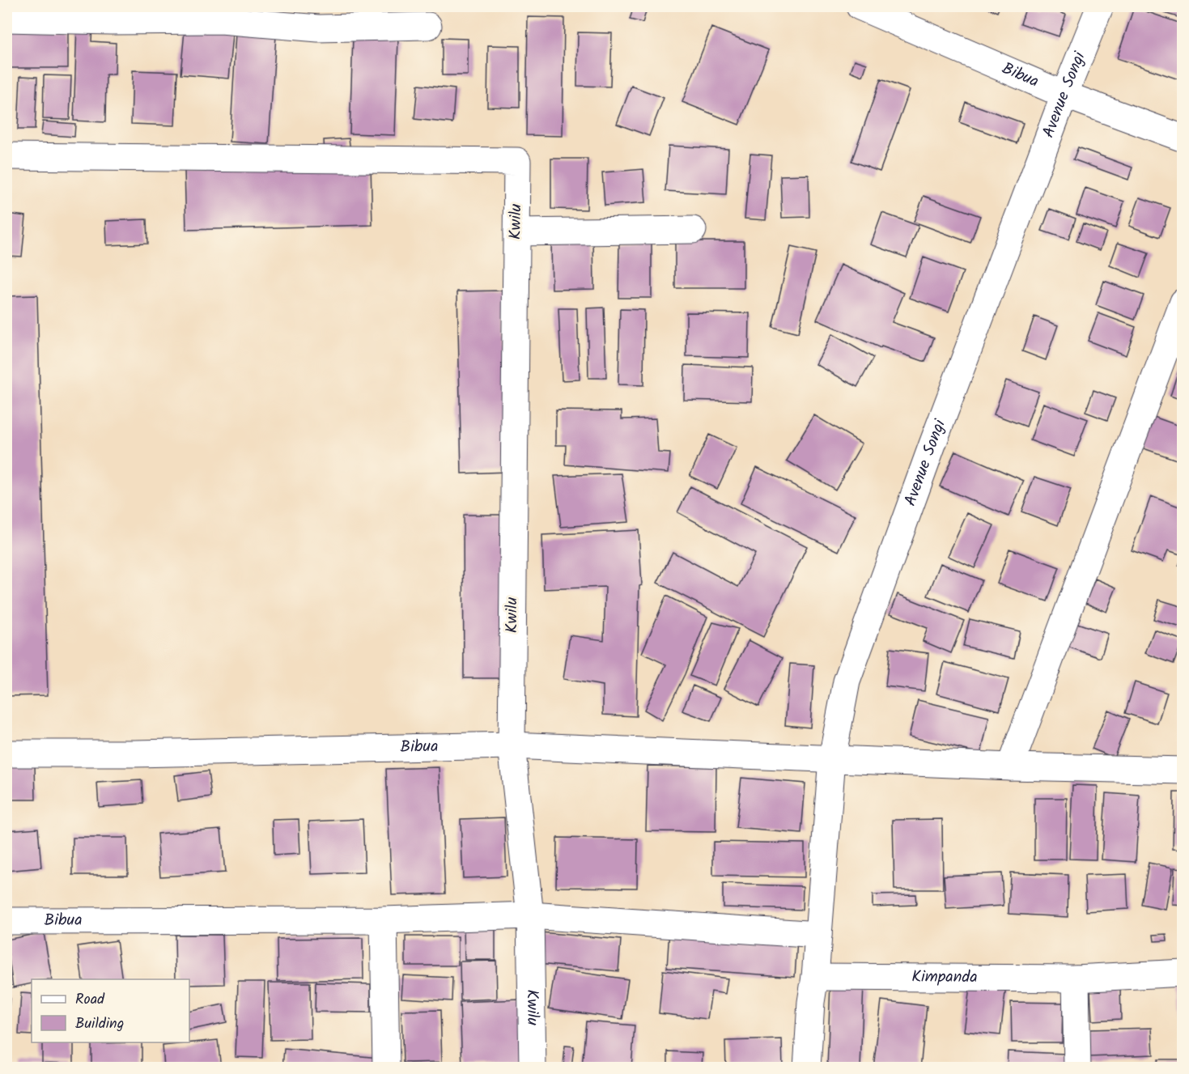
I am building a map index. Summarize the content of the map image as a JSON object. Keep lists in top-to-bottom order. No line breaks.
{"streets":{"street":["Bibua","Avenue Songi","Kwilu","Kimpanda"]},"crossings":[["Bibua","Avenue Songi"],["Bibua","Kwilu"]],"legend":["Road","Building"]}
